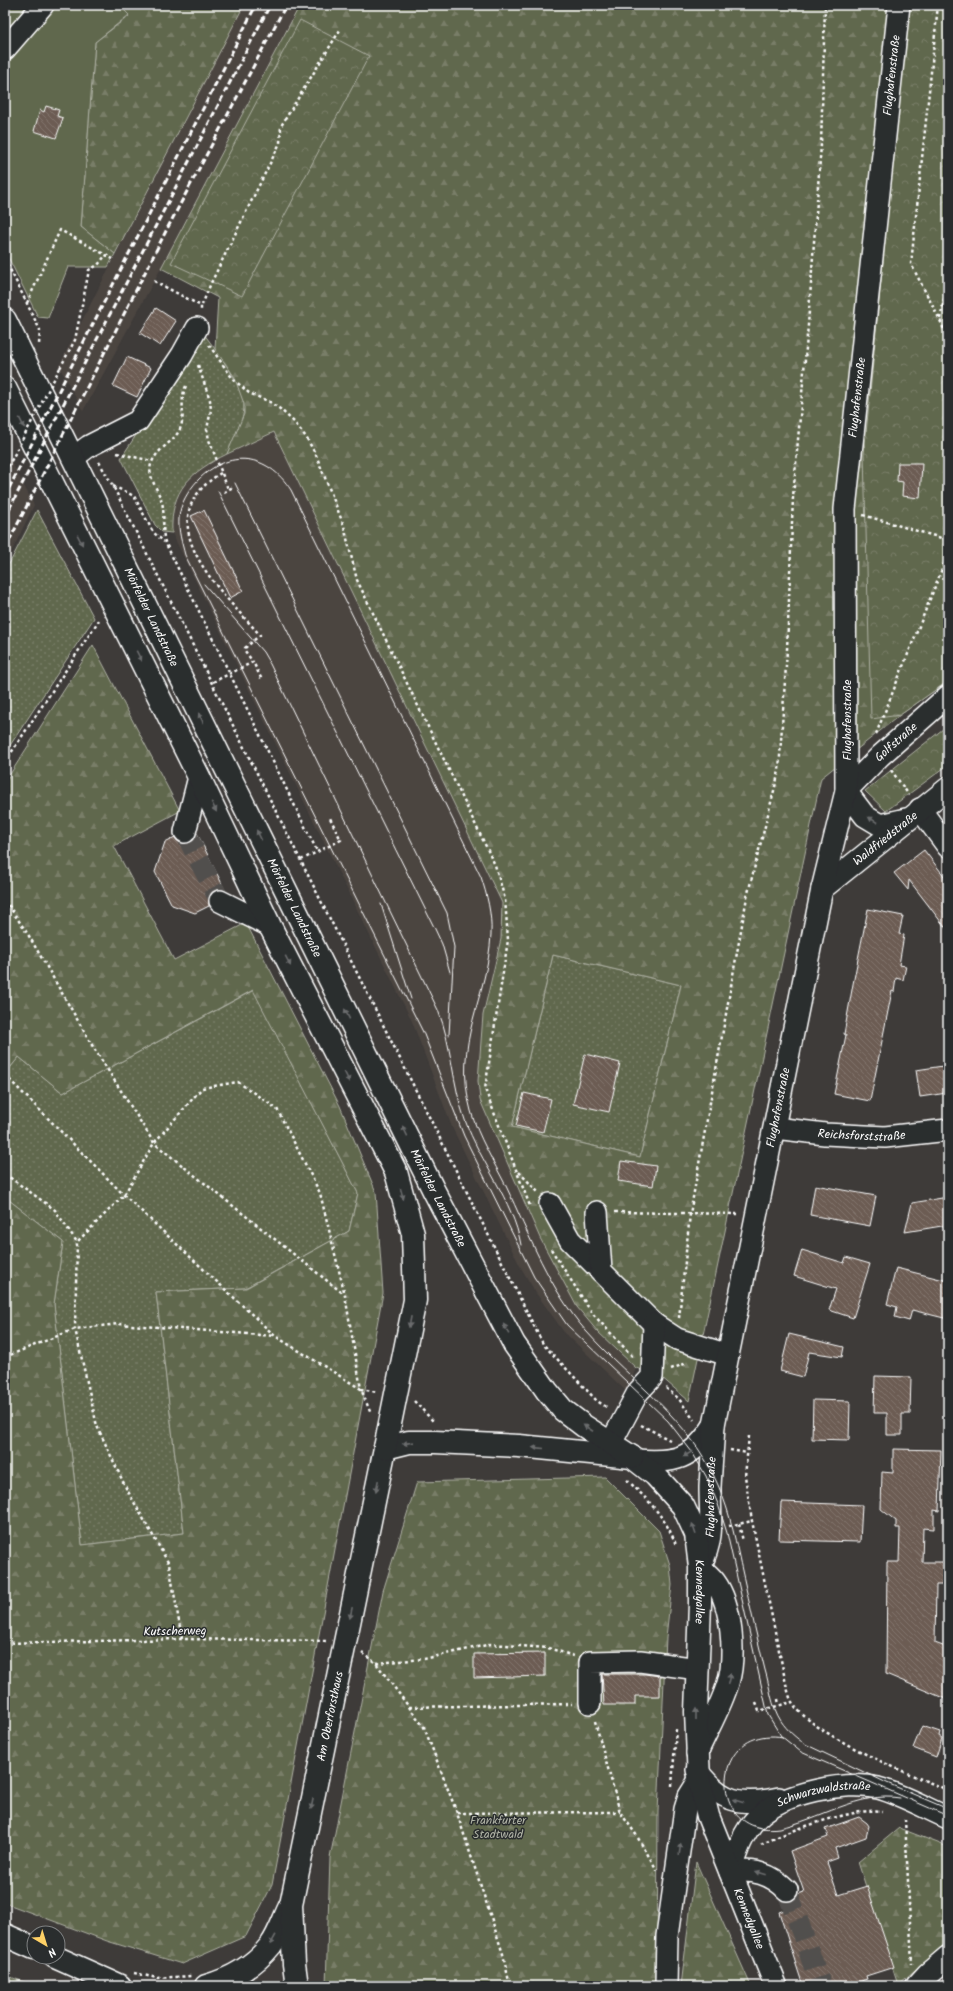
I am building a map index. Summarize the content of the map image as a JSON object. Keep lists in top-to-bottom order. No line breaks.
{"streets":{"main road":["Mörfelder Landstraße","Kennedyallee","Am Oberforsthaus"],"street":["Flughafenstraße","Golfstraße","Waldfriedstraße","Reichsforststraße","Schwarzwaldstraße"],"path":["Kutscherweg"]},"crossings":[["Flughafenstraße","Mörfelder Landstraße"],["Flughafenstraße","Golfstraße"],["Flughafenstraße","Waldfriedstraße"],["Flughafenstraße","Reichsforststraße"],["Flughafenstraße","Kennedyallee"],["Mörfelder Landstraße","Kennedyallee"],["Kennedyallee","Schwarzwaldstraße"],["Kutscherweg","Am Oberforsthaus"]],"one_way":["Kennedyallee","Am Oberforsthaus"],"parks":["Frankfurter Stadtwald"],"north":"bottom right"}
